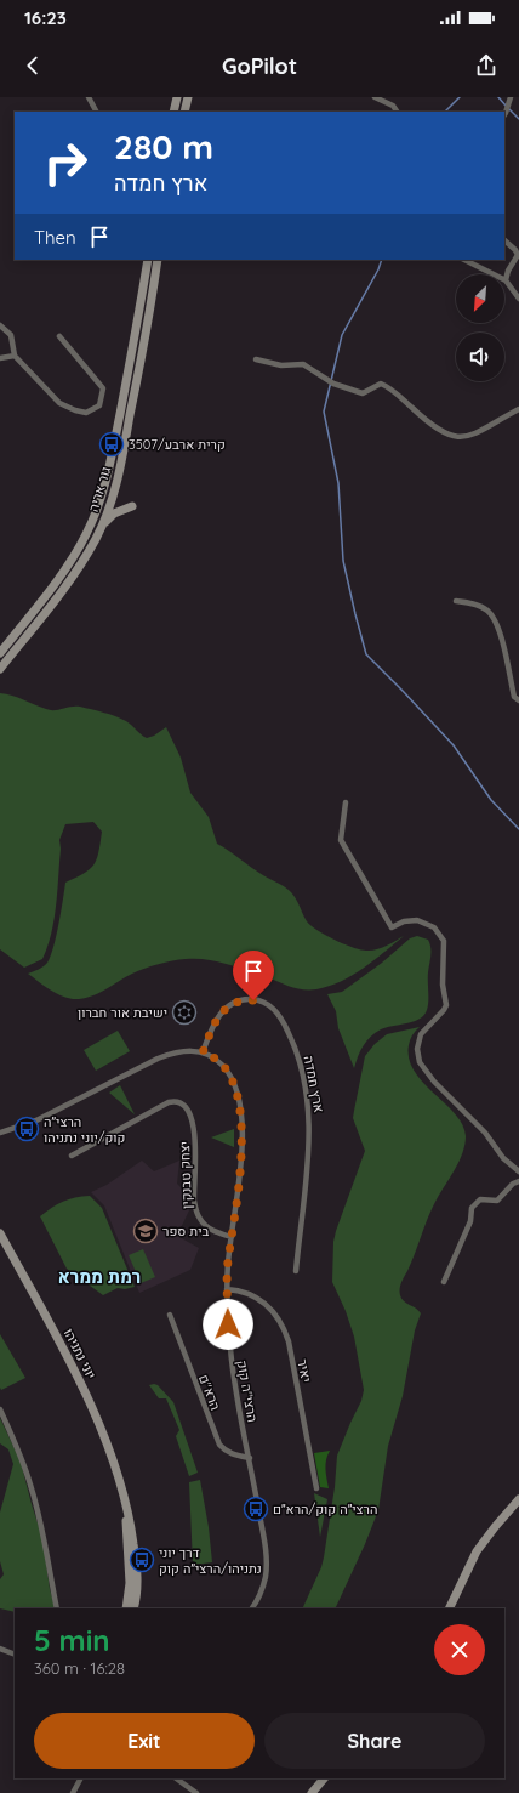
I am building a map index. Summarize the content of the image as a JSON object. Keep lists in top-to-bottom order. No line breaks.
{"streets":{"main road":["גור אריה","יוני נתניהו"],"street":["ארץ חמדה","יצחק טבנקין","יאיר","הרצי\"ה קוק","הרא\"ם"]},"crossings":[["ארץ חמדה","הרצי\"ה קוק"],["יצחק טבנקין","הרצי\"ה קוק"],["יאיר","הרצי\"ה קוק"],["הרצי\"ה קוק","הרא\"ם"]],"districts":["רמת ממרא"],"places":{"bus stop":["קרית ארבע/3507","הרצי״ה קוק/יוני נתניהו","הרצי״ה קוק/הרא״ם","דרך יוני נתניהו/הרצי״ה קוק"],"synagogue":["ישיבת אור חברון"],"school or university":["בית ספר"]},"north":"bottom left","page":{"status":"16:23","header":"GoPilot","turn":["280 m","ארץ חמדה"],"then":"Then","heading":["5 min","360 m · 16:28"],"buttons":["Exit","Share"]}}
